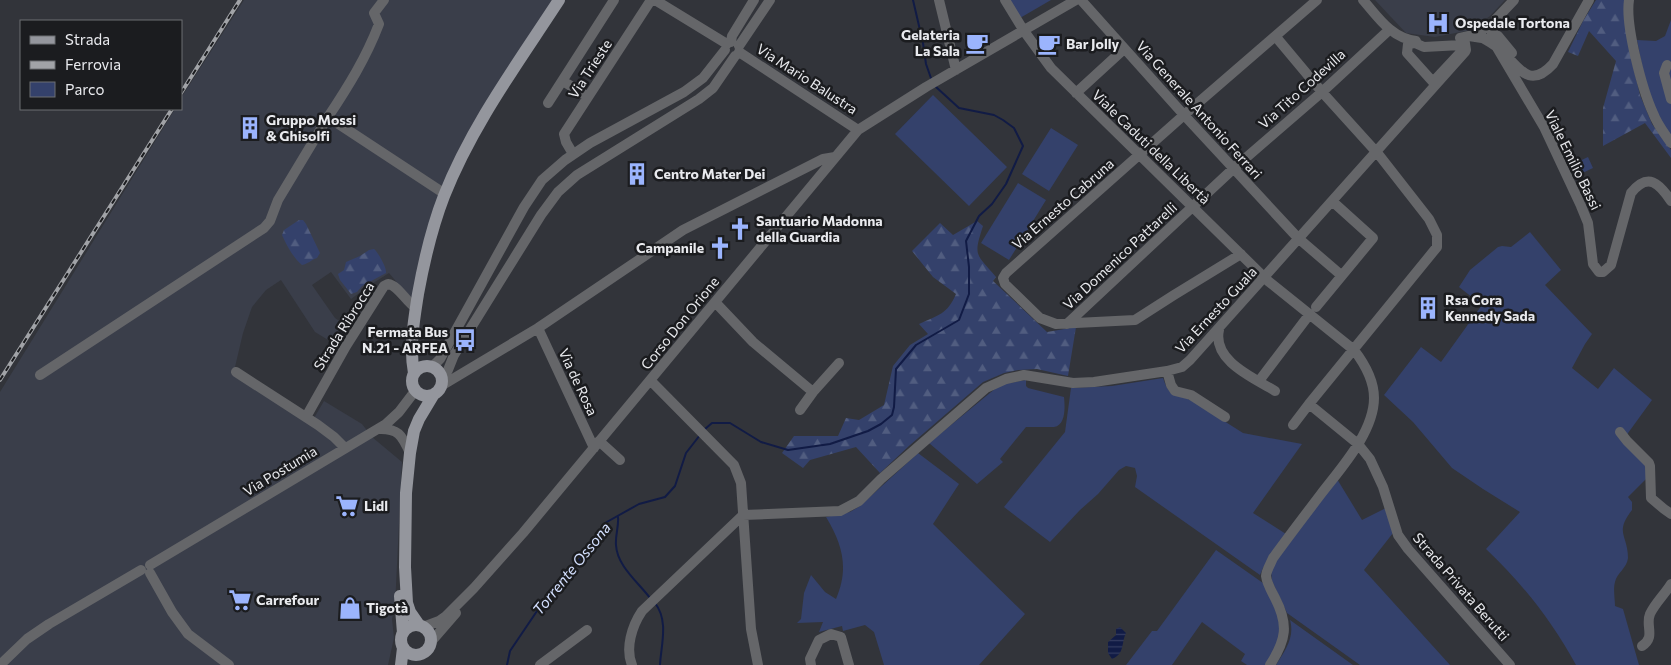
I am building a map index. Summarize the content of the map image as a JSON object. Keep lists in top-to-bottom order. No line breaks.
{"streets":{"street":["Via Trieste","Via Mario Balustra","Via Tito Codevilla","Via Generale Antonio Ferrari","Viale Caduti della Libertà","Viale Emilio Bassi","Via Ernesto Cabruna","Via Domenico Pattarelli","Via Ernesto Guala","Corso Don Orione","Strada Ribrocca","Via de Rosa","Via Postumia","Strada Privata Berutti"]},"crossings":[["Via Mario Balustra","Corso Don Orione"],["Via Tito Codevilla","Via Generale Antonio Ferrari"],["Via Tito Codevilla","Via Domenico Pattarelli"],["Via Generale Antonio Ferrari","Via Ernesto Cabruna"],["Via Generale Antonio Ferrari","Via Domenico Pattarelli"],["Via Generale Antonio Ferrari","Via Ernesto Guala"],["Viale Caduti della Libertà","Via Ernesto Cabruna"],["Viale Caduti della Libertà","Via Domenico Pattarelli"],["Viale Caduti della Libertà","Via Ernesto Guala"],["Viale Caduti della Libertà","Corso Don Orione"],["Viale Caduti della Libertà","Strada Privata Berutti"],["Via Ernesto Cabruna","Via Domenico Pattarelli"],["Corso Don Orione","Via de Rosa"]],"water":["Torrente Ossona"],"places":{"hospital":["Ospedale Tortona"],"cafe":["Gelateria La Sala","Bar Jolly"],"building":["Gruppo Mossi & Ghisolfi","Centro Mater Dei","Rsa Cora Kennedy Sada"],"church":["Santuario Madonna della Guardia","Campanile"],"bus stop":["Fermata Bus N.21 - ARFEA"],"supermarket":["Lidl","Carrefour"],"shop":["Tigotà"]},"legend":["Strada","Ferrovia","Parco"]}
